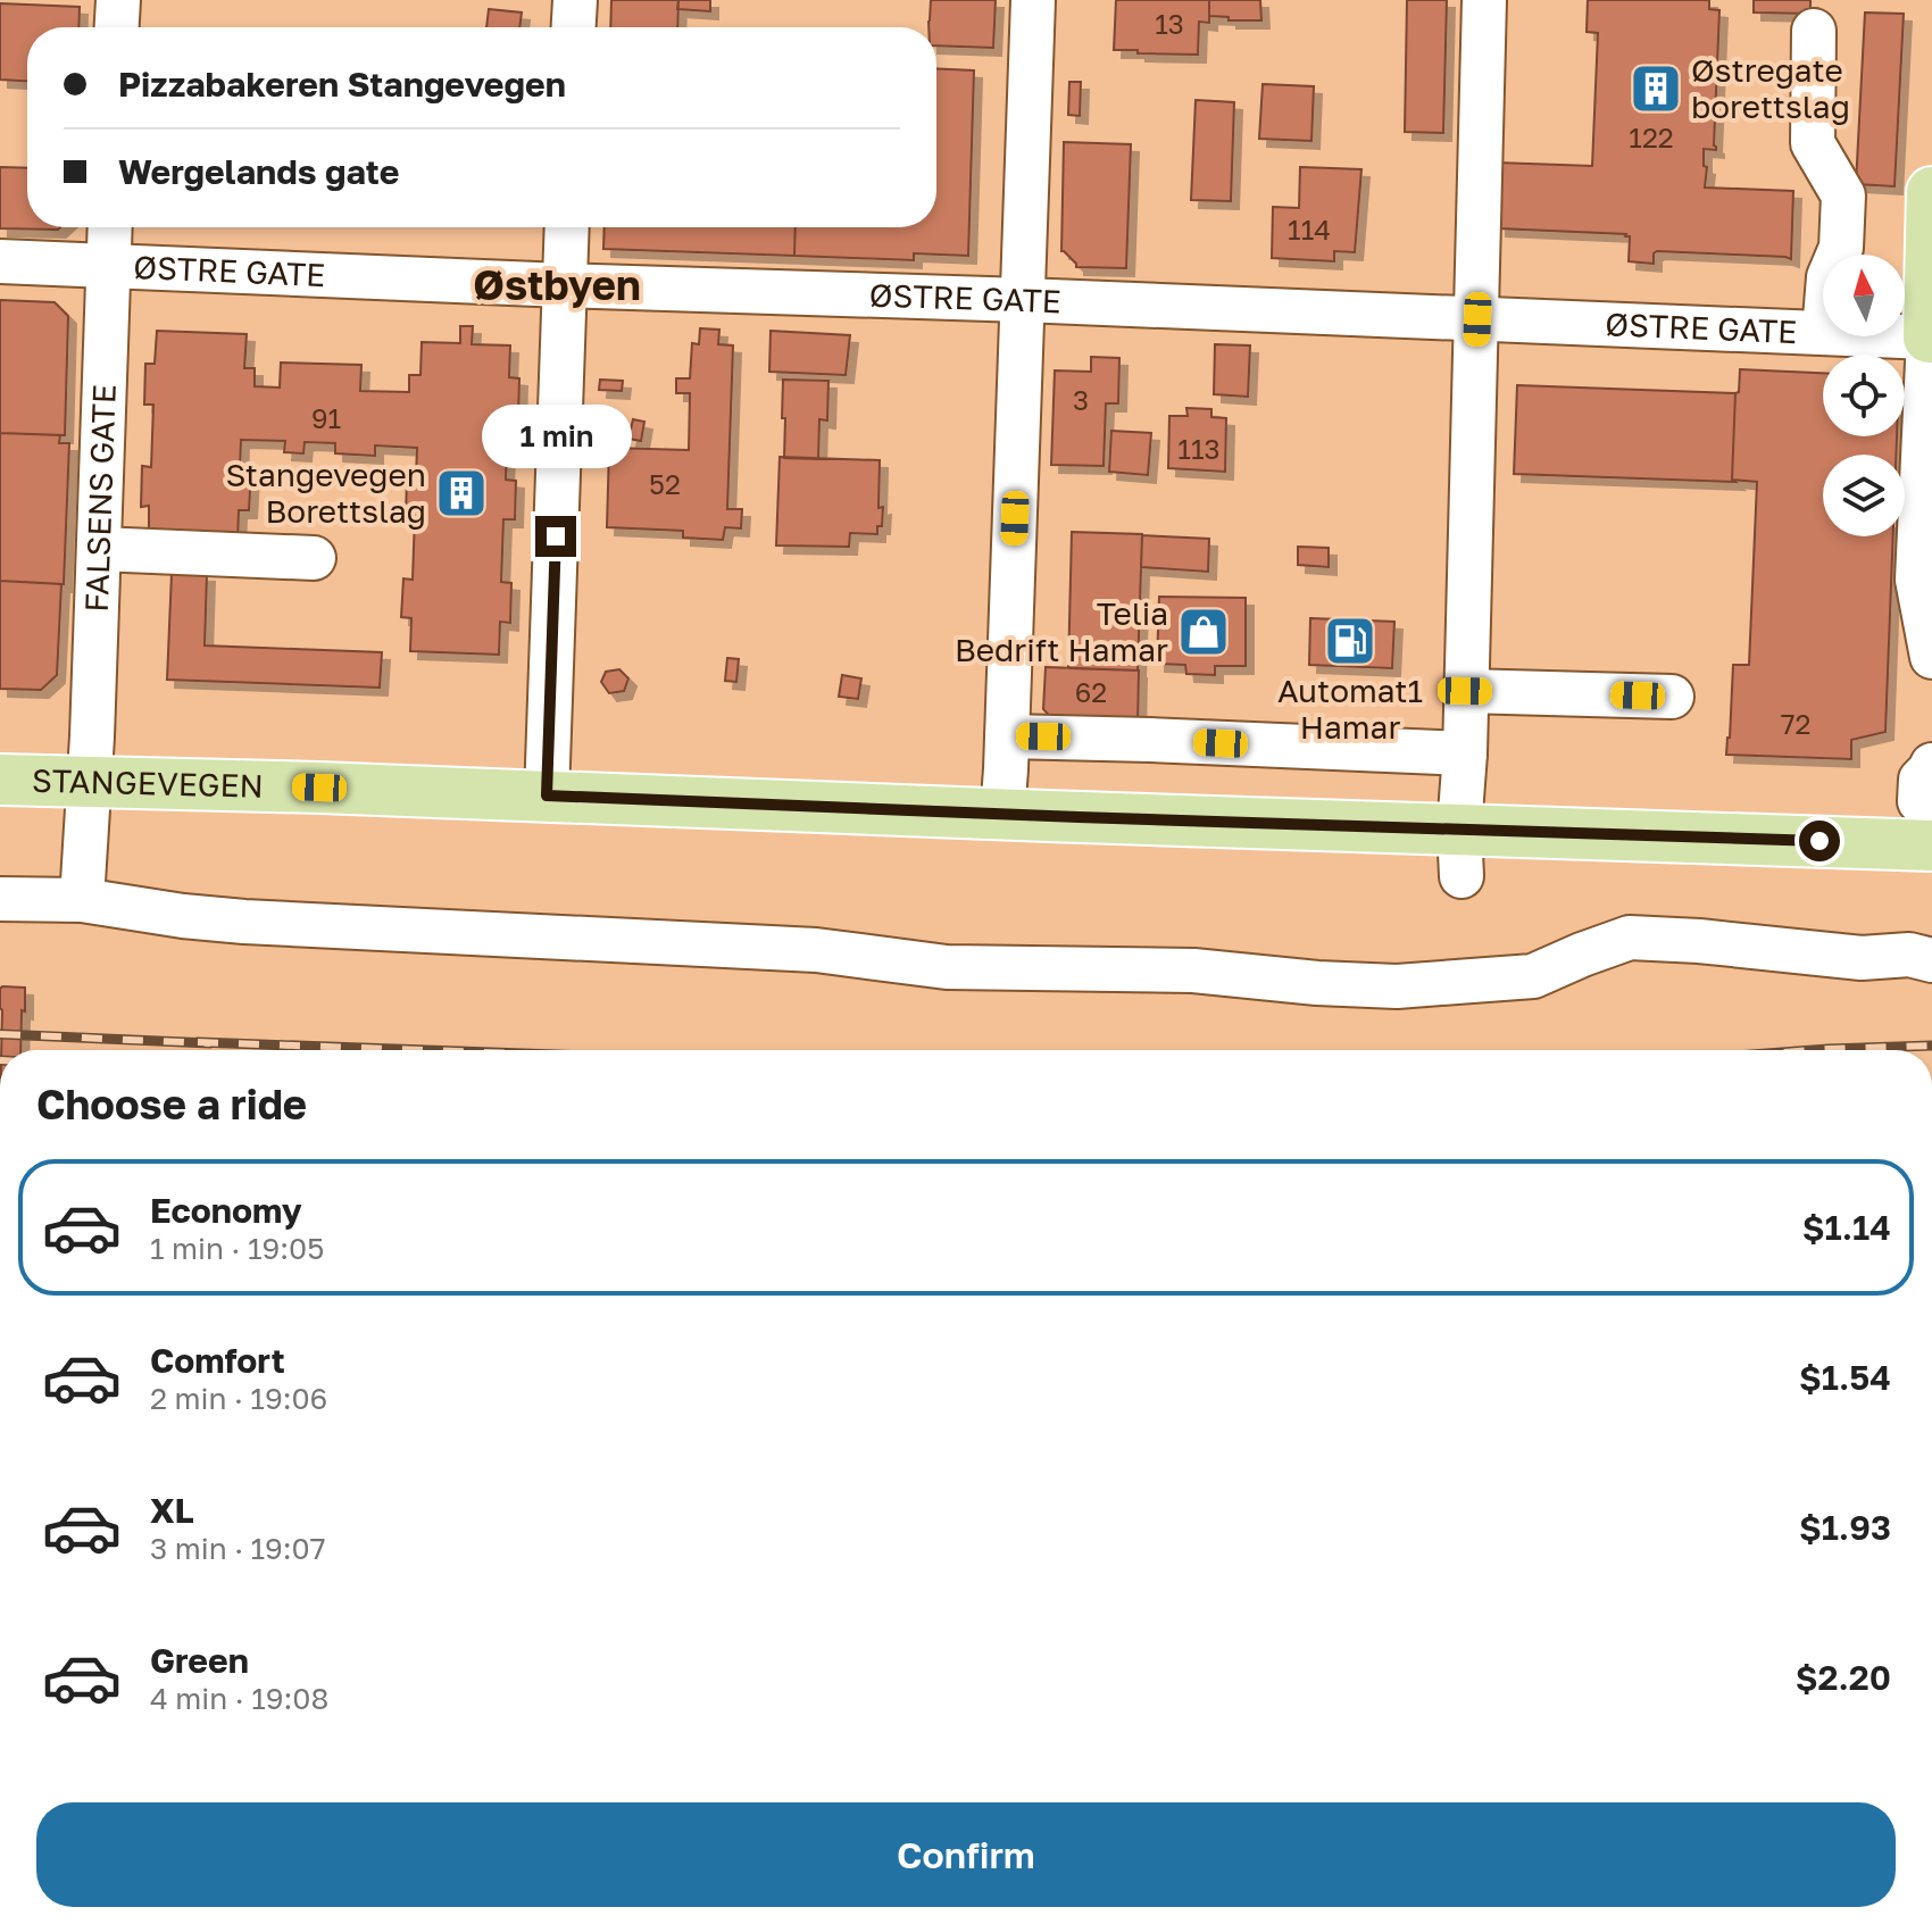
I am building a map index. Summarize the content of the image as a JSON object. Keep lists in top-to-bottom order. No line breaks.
{"streets":{"main road":["STANGEVEGEN"],"street":["ØSTRE GATE","FALSENS GATE"]},"crossings":[["ØSTRE GATE","FALSENS GATE"],["FALSENS GATE","STANGEVEGEN"]],"districts":["Østbyen"],"places":{"building":["Østregate borettslag","Stangevegen Borettslag"],"shop":["Telia Bedrift Hamar"],"fuel station":["Automat1 Hamar"]},"house_numbers":["13","122","114","3","91","113","52","62","72"],"north":"top","page":{"banner":["Pizzabakeren Stangevegen","Wergelands gate"],"bubble":"1 min","heading":"Choose a ride","list":[{"name":"Economy","note":"1 min · 19:05","value":"$1.14"},{"name":"Comfort","note":"2 min · 19:06","value":"$1.54"},{"name":"XL","note":"3 min · 19:07","value":"$1.93"},{"name":"Green","note":"4 min · 19:08","value":"$2.20"}],"buttons":"Confirm"}}
